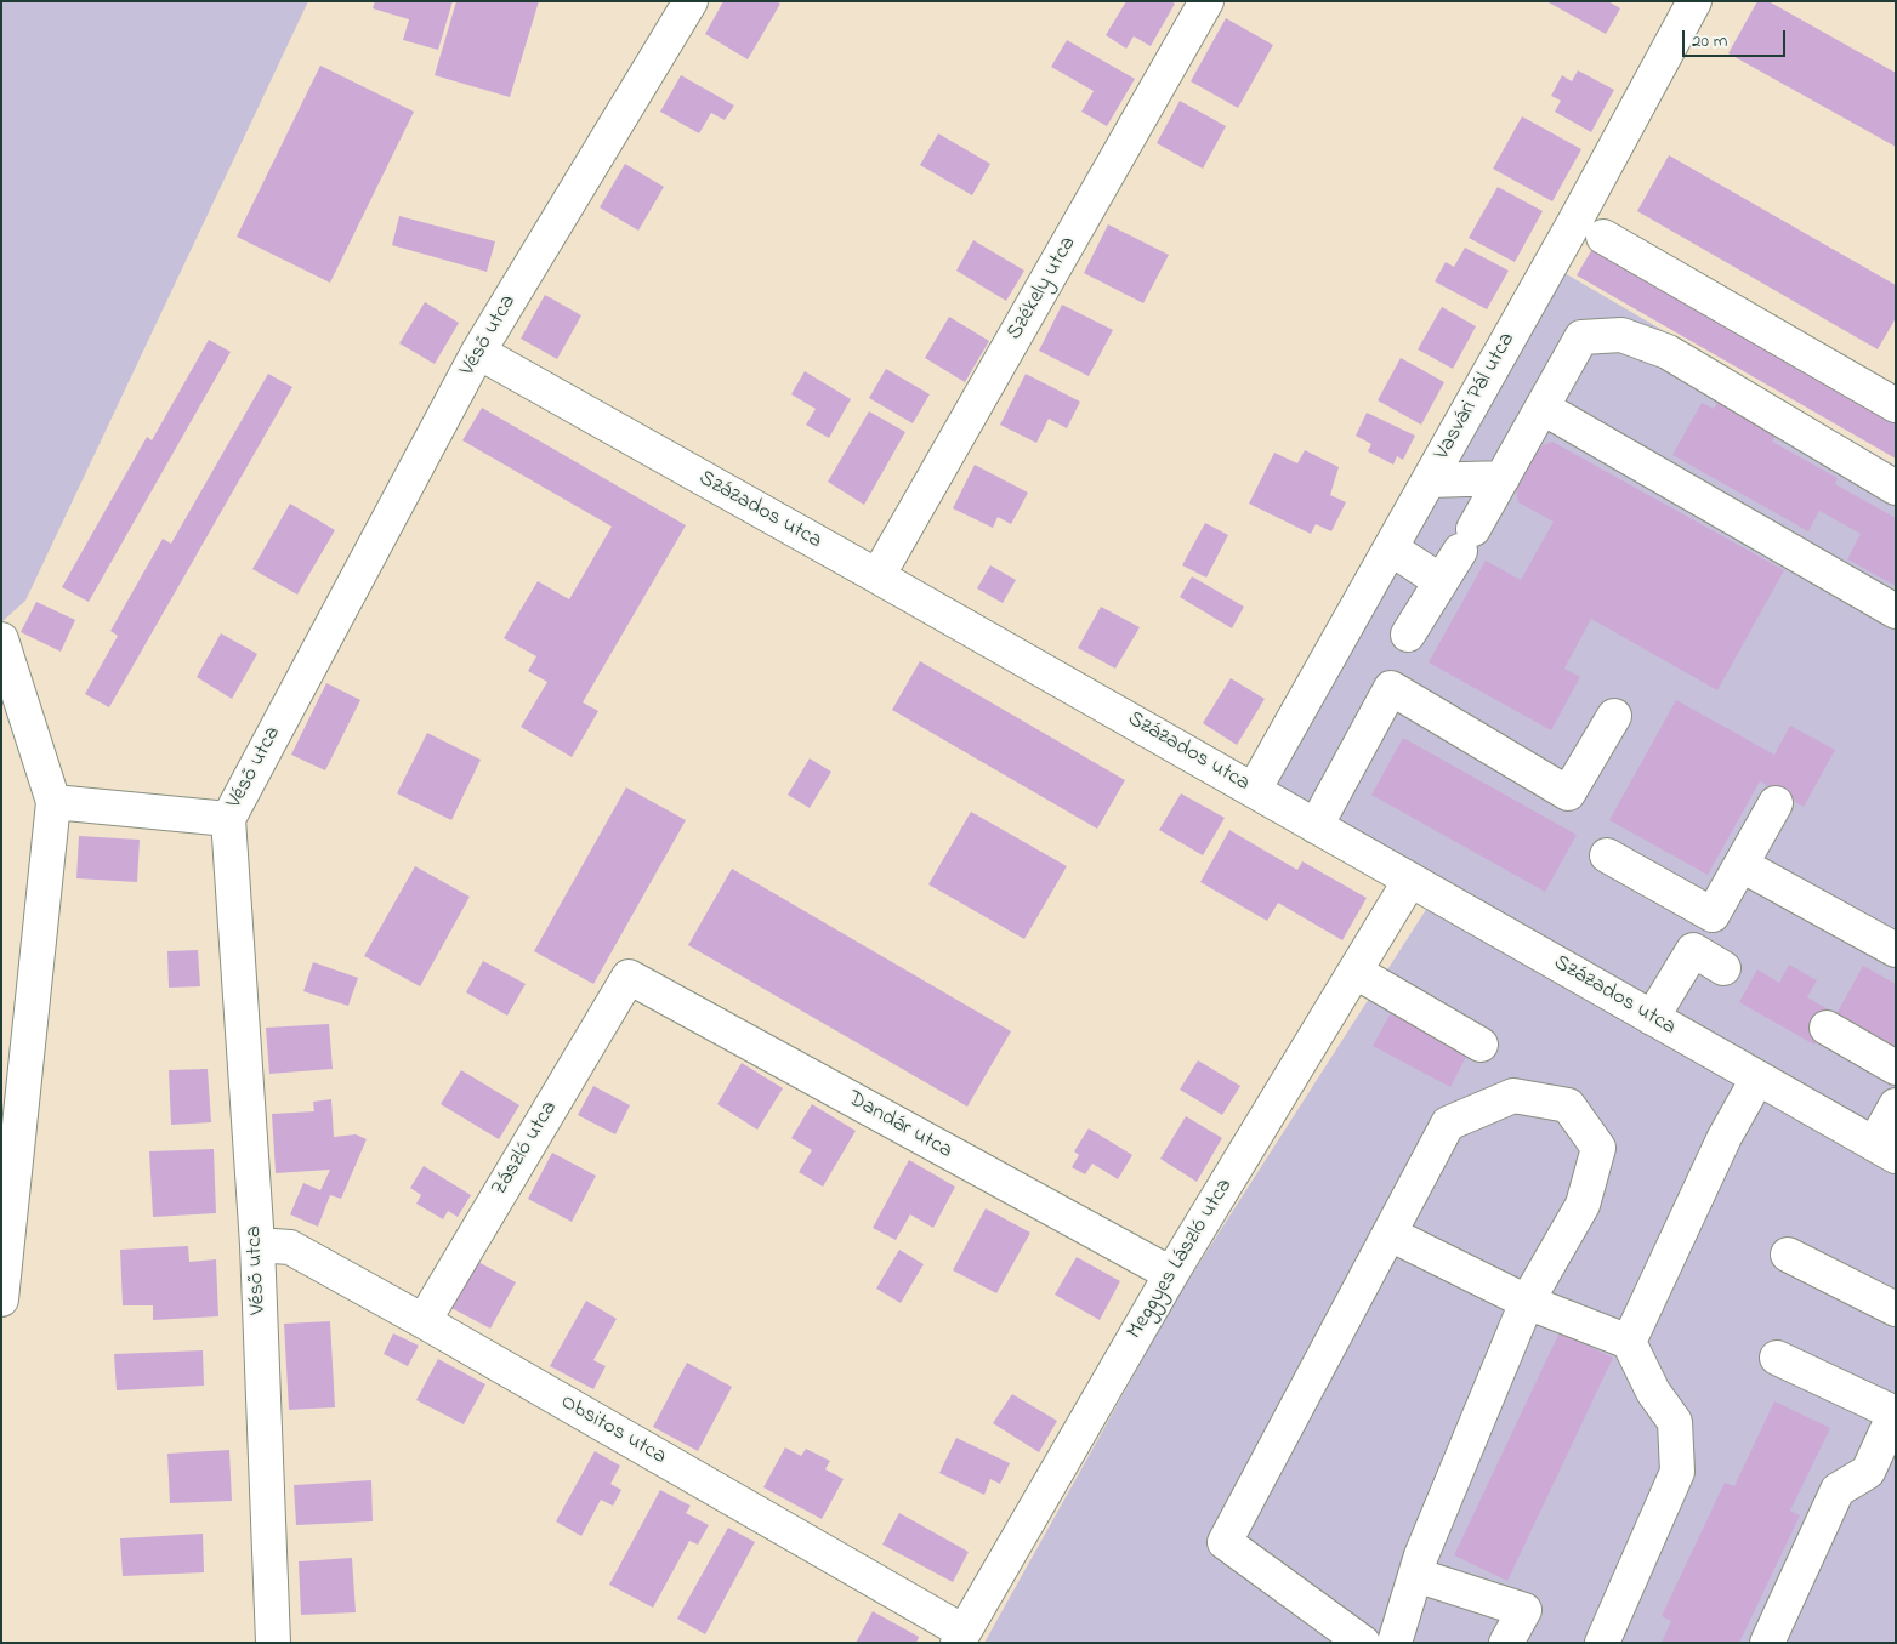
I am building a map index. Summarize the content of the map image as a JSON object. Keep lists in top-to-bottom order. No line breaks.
{"streets":{"street":["Székely utca","Véső utca","Vasvári Pál utca","Százados utca","Dandár utca","Zászló utca","Meggyes László utca","Obsitos utca"]},"crossings":[["Székely utca","Százados utca"],["Véső utca","Százados utca"],["Véső utca","Obsitos utca"],["Vasvári Pál utca","Százados utca"],["Százados utca","Meggyes László utca"],["Dandár utca","Zászló utca"],["Dandár utca","Meggyes László utca"],["Zászló utca","Obsitos utca"],["Meggyes László utca","Obsitos utca"]],"scale_bar":"20 m"}
